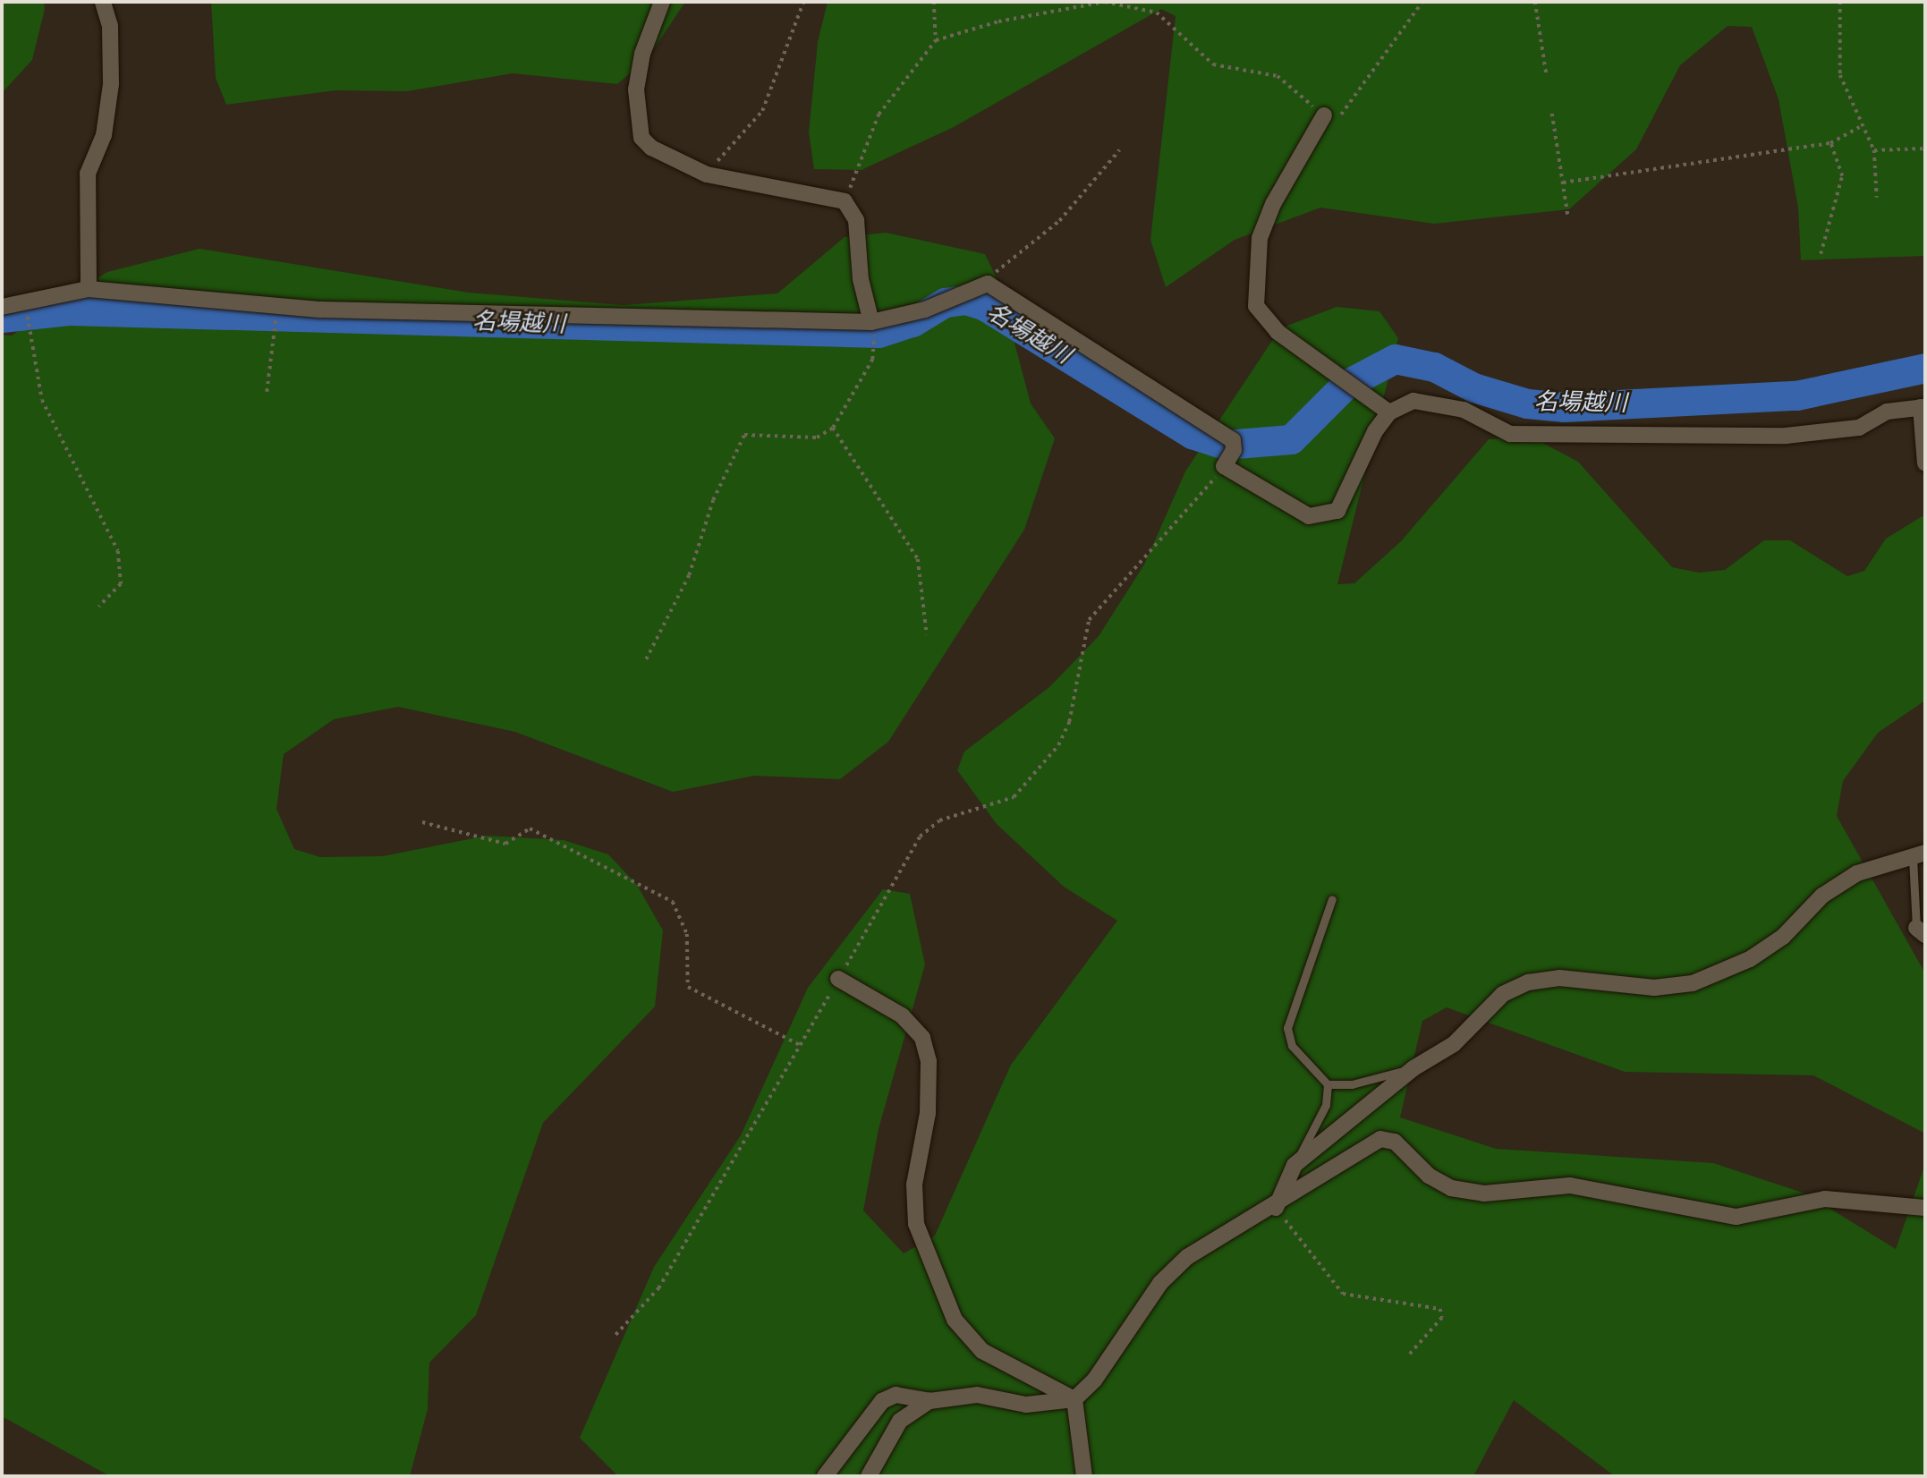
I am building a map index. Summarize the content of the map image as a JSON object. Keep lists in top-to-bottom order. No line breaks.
{"water":["名場越川"]}
